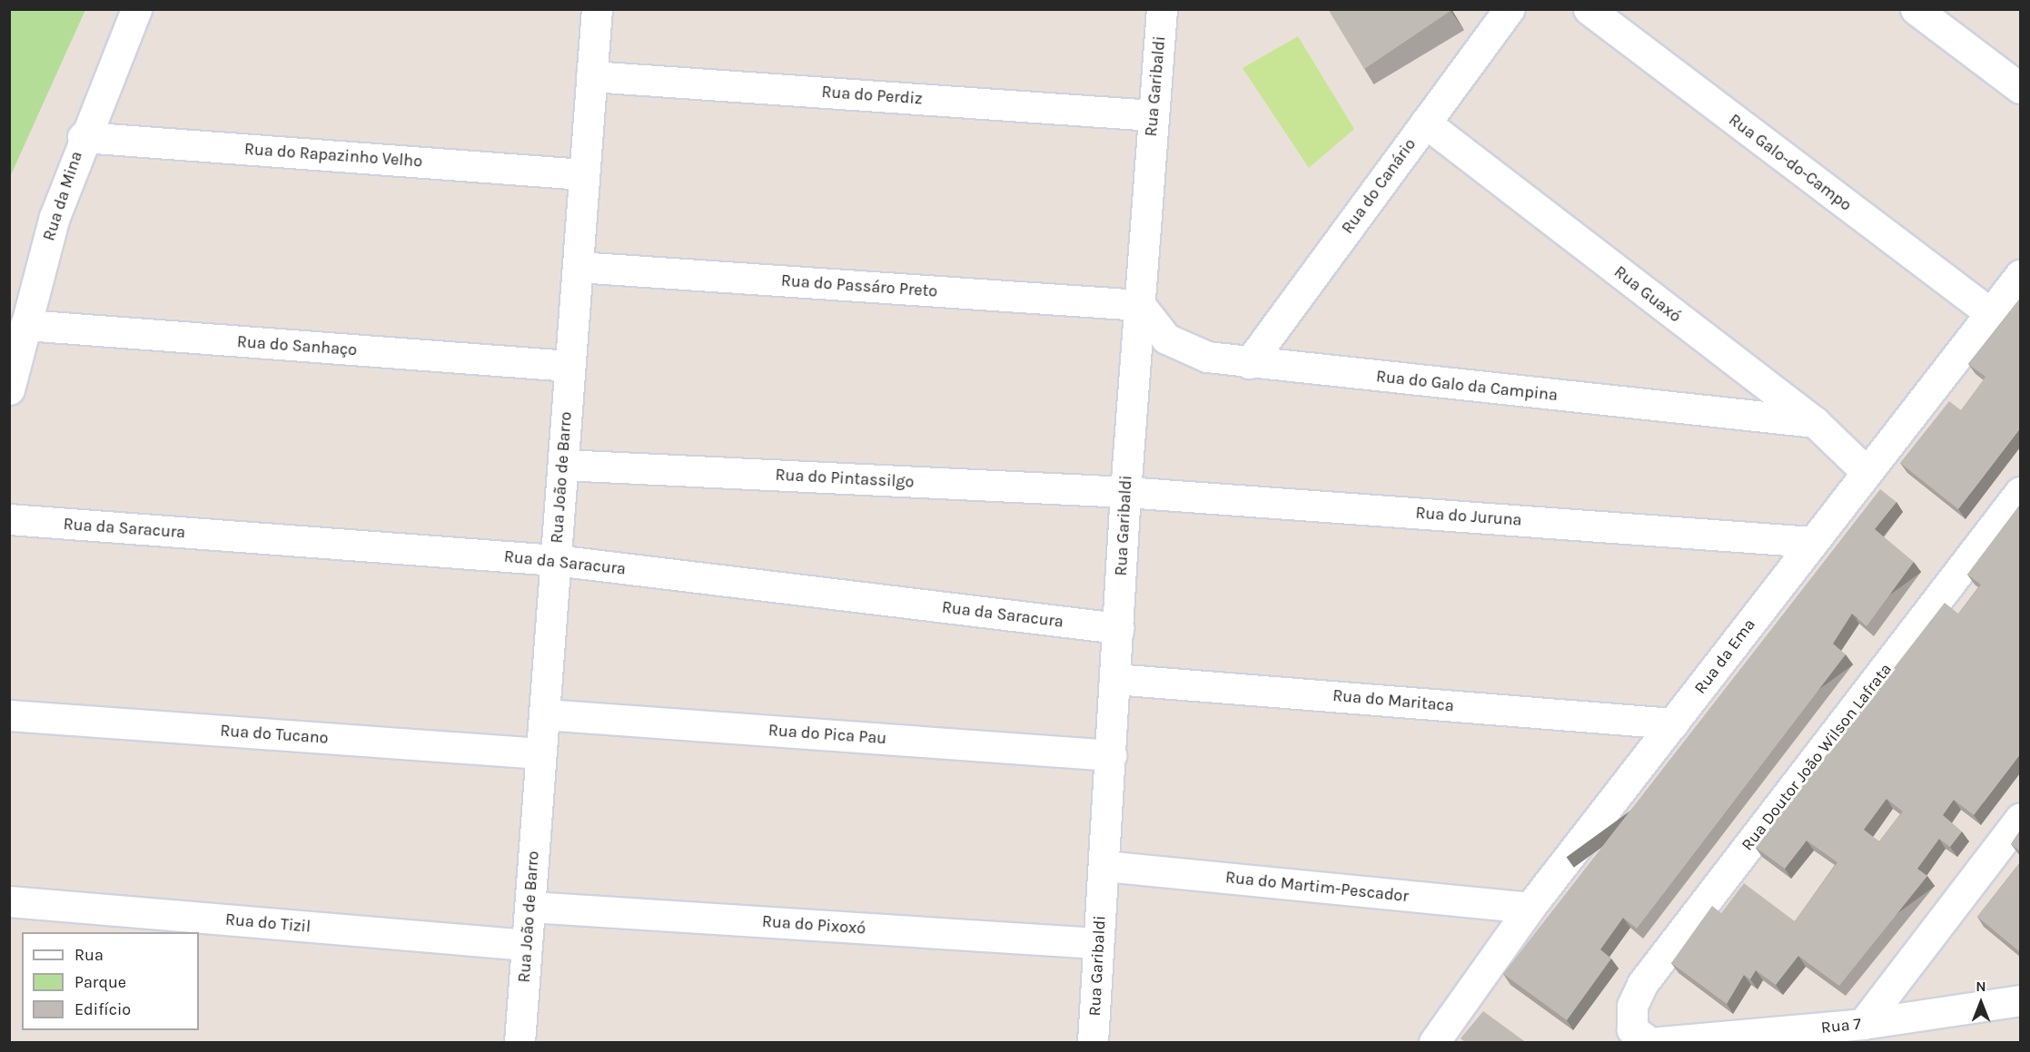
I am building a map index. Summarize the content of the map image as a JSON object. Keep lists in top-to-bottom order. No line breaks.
{"streets":{"street":["Rua Garibaldi","Rua do Perdiz","Rua do Rapazinho Velho","Rua Galo-do-Campo","Rua do Canário","Rua da Mina","Rua do Passáro Preto","Rua Guaxó","Rua do Sanhaço","Rua do Galo da Campina","Rua João de Barro","Rua do Pintassilgo","Rua do Juruna","Rua da Saracura","Rua da Ema","Rua do Maritaca","Rua do Tucano","Rua do Pica Pau","Rua Doutor João Wilson Lafrata","Rua do Martim-Pescador","Rua do Tizil","Rua do Pixoxó","Rua 7"]},"crossings":[["Rua Garibaldi","Rua do Perdiz"],["Rua Garibaldi","Rua do Passáro Preto"],["Rua Garibaldi","Rua do Galo da Campina"],["Rua Garibaldi","Rua do Pintassilgo"],["Rua Garibaldi","Rua do Juruna"],["Rua Garibaldi","Rua da Saracura"],["Rua Garibaldi","Rua do Maritaca"],["Rua Garibaldi","Rua do Pica Pau"],["Rua Garibaldi","Rua do Martim-Pescador"],["Rua Garibaldi","Rua do Pixoxó"],["Rua do Perdiz","Rua João de Barro"],["Rua do Rapazinho Velho","Rua da Mina"],["Rua do Rapazinho Velho","Rua João de Barro"],["Rua Galo-do-Campo","Rua da Ema"],["Rua do Canário","Rua Guaxó"],["Rua do Canário","Rua do Galo da Campina"],["Rua da Mina","Rua do Sanhaço"],["Rua do Passáro Preto","Rua do Galo da Campina"],["Rua do Passáro Preto","Rua João de Barro"],["Rua Guaxó","Rua do Galo da Campina"],["Rua Guaxó","Rua da Ema"],["Rua do Sanhaço","Rua João de Barro"],["Rua João de Barro","Rua do Pintassilgo"],["Rua João de Barro","Rua da Saracura"],["Rua João de Barro","Rua do Tucano"],["Rua João de Barro","Rua do Pica Pau"],["Rua João de Barro","Rua do Tizil"],["Rua João de Barro","Rua do Pixoxó"],["Rua do Pintassilgo","Rua do Juruna"],["Rua do Juruna","Rua da Ema"],["Rua da Ema","Rua do Maritaca"],["Rua da Ema","Rua do Martim-Pescador"]],"legend":["Rua","Parque","Edifício"],"north":"top"}
